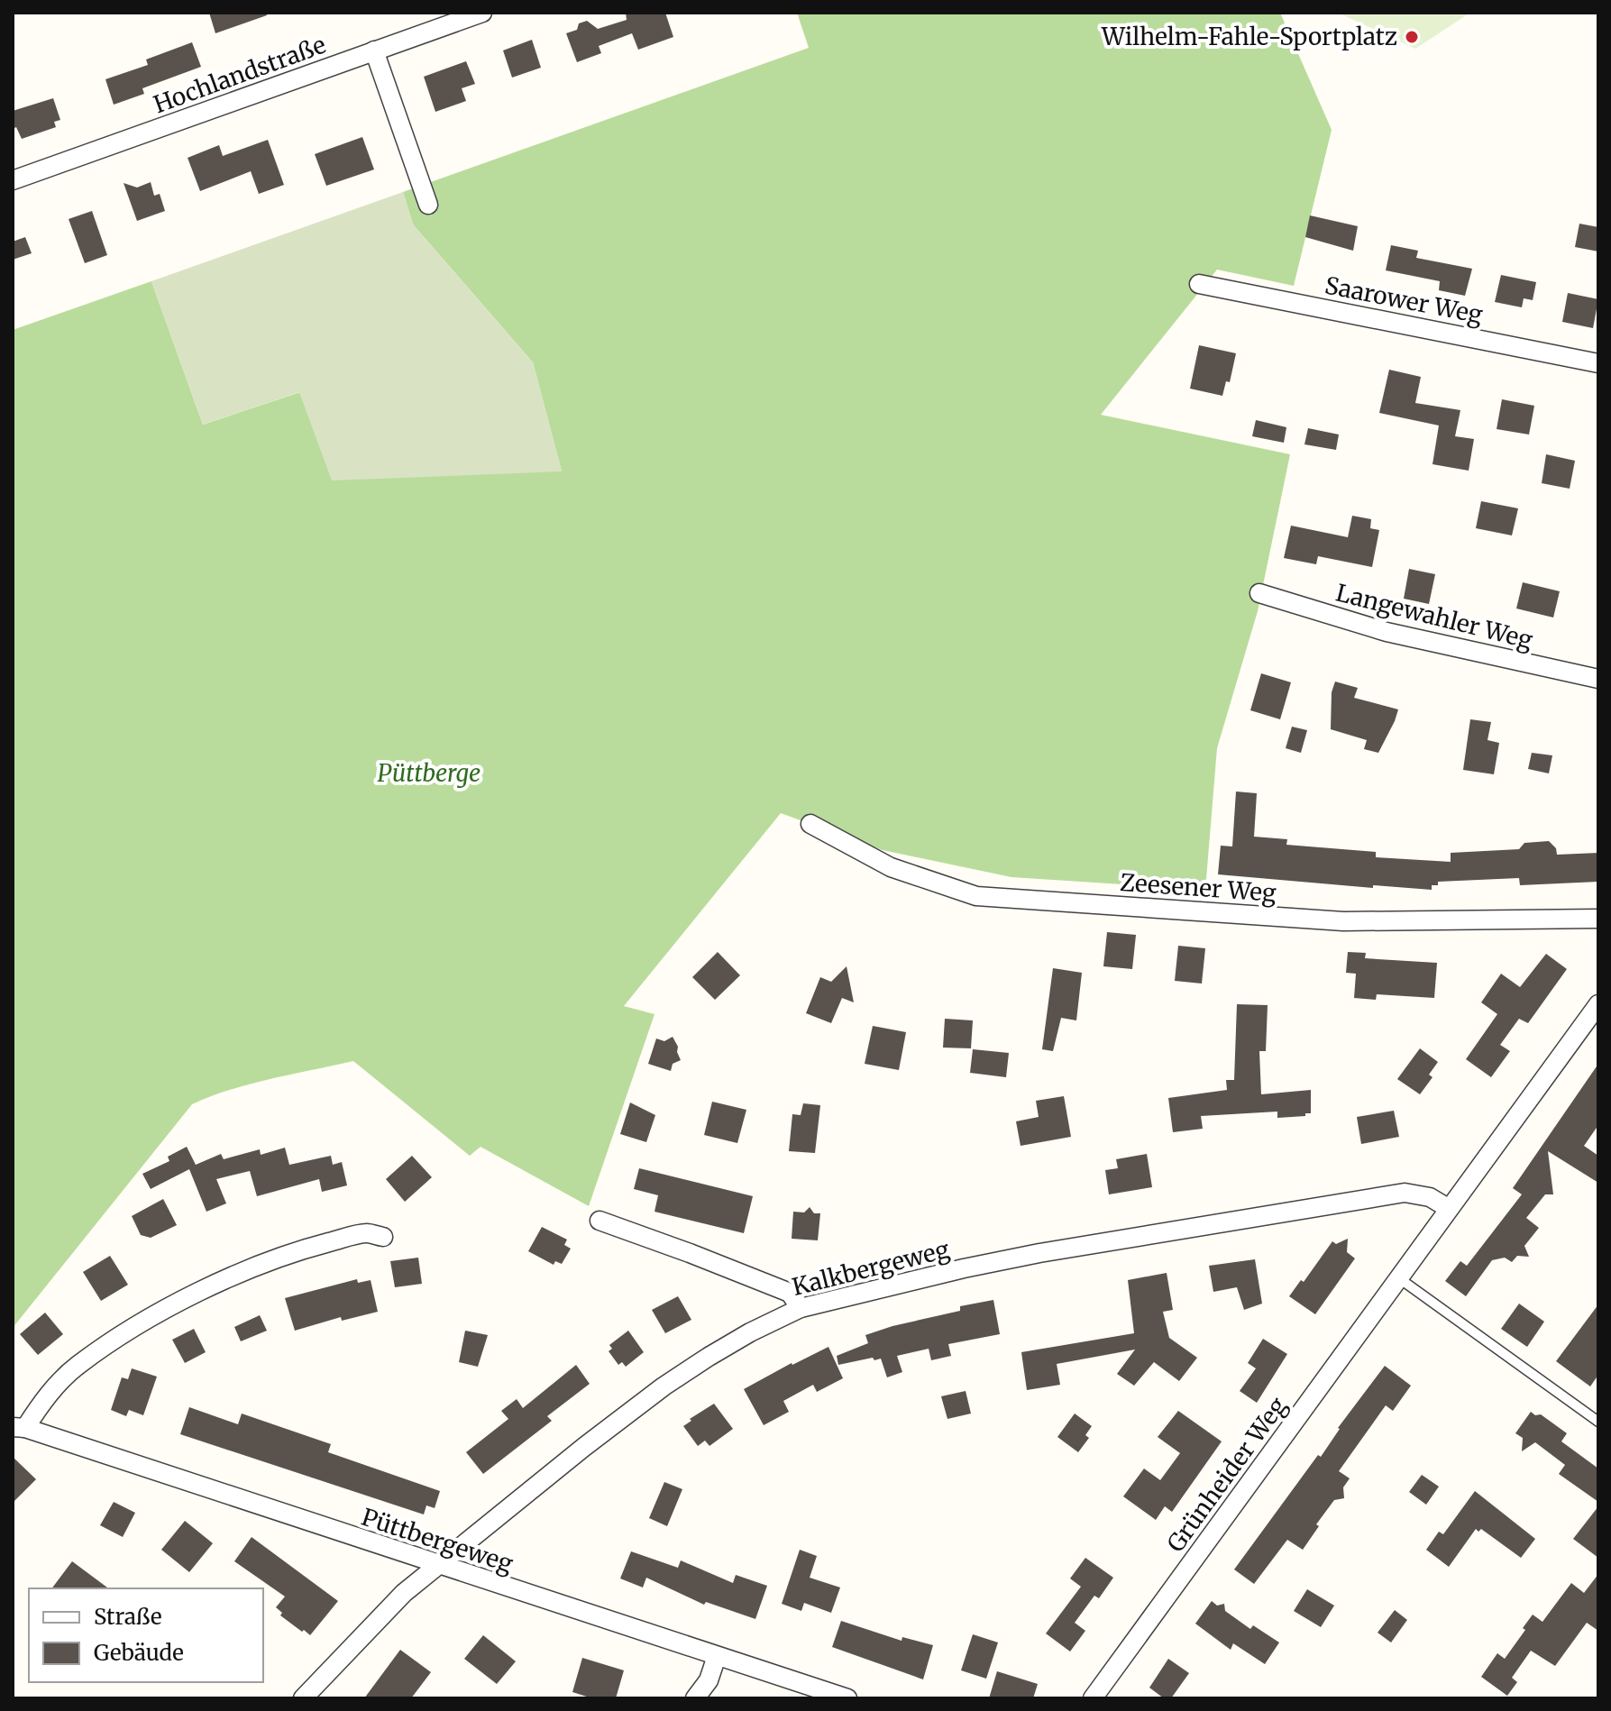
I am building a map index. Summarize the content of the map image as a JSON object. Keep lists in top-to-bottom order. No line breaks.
{"streets":{"street":["Hochlandstraße","Saarower Weg","Langewahler Weg","Zeesener Weg","Kalkbergeweg","Grünheider Weg","Püttbergeweg"]},"crossings":[["Kalkbergeweg","Grünheider Weg"],["Kalkbergeweg","Püttbergeweg"]],"parks":["Püttberge"],"places":["Wilhelm-Fahle-Sportplatz"],"legend":["Straße","Gebäude"]}
